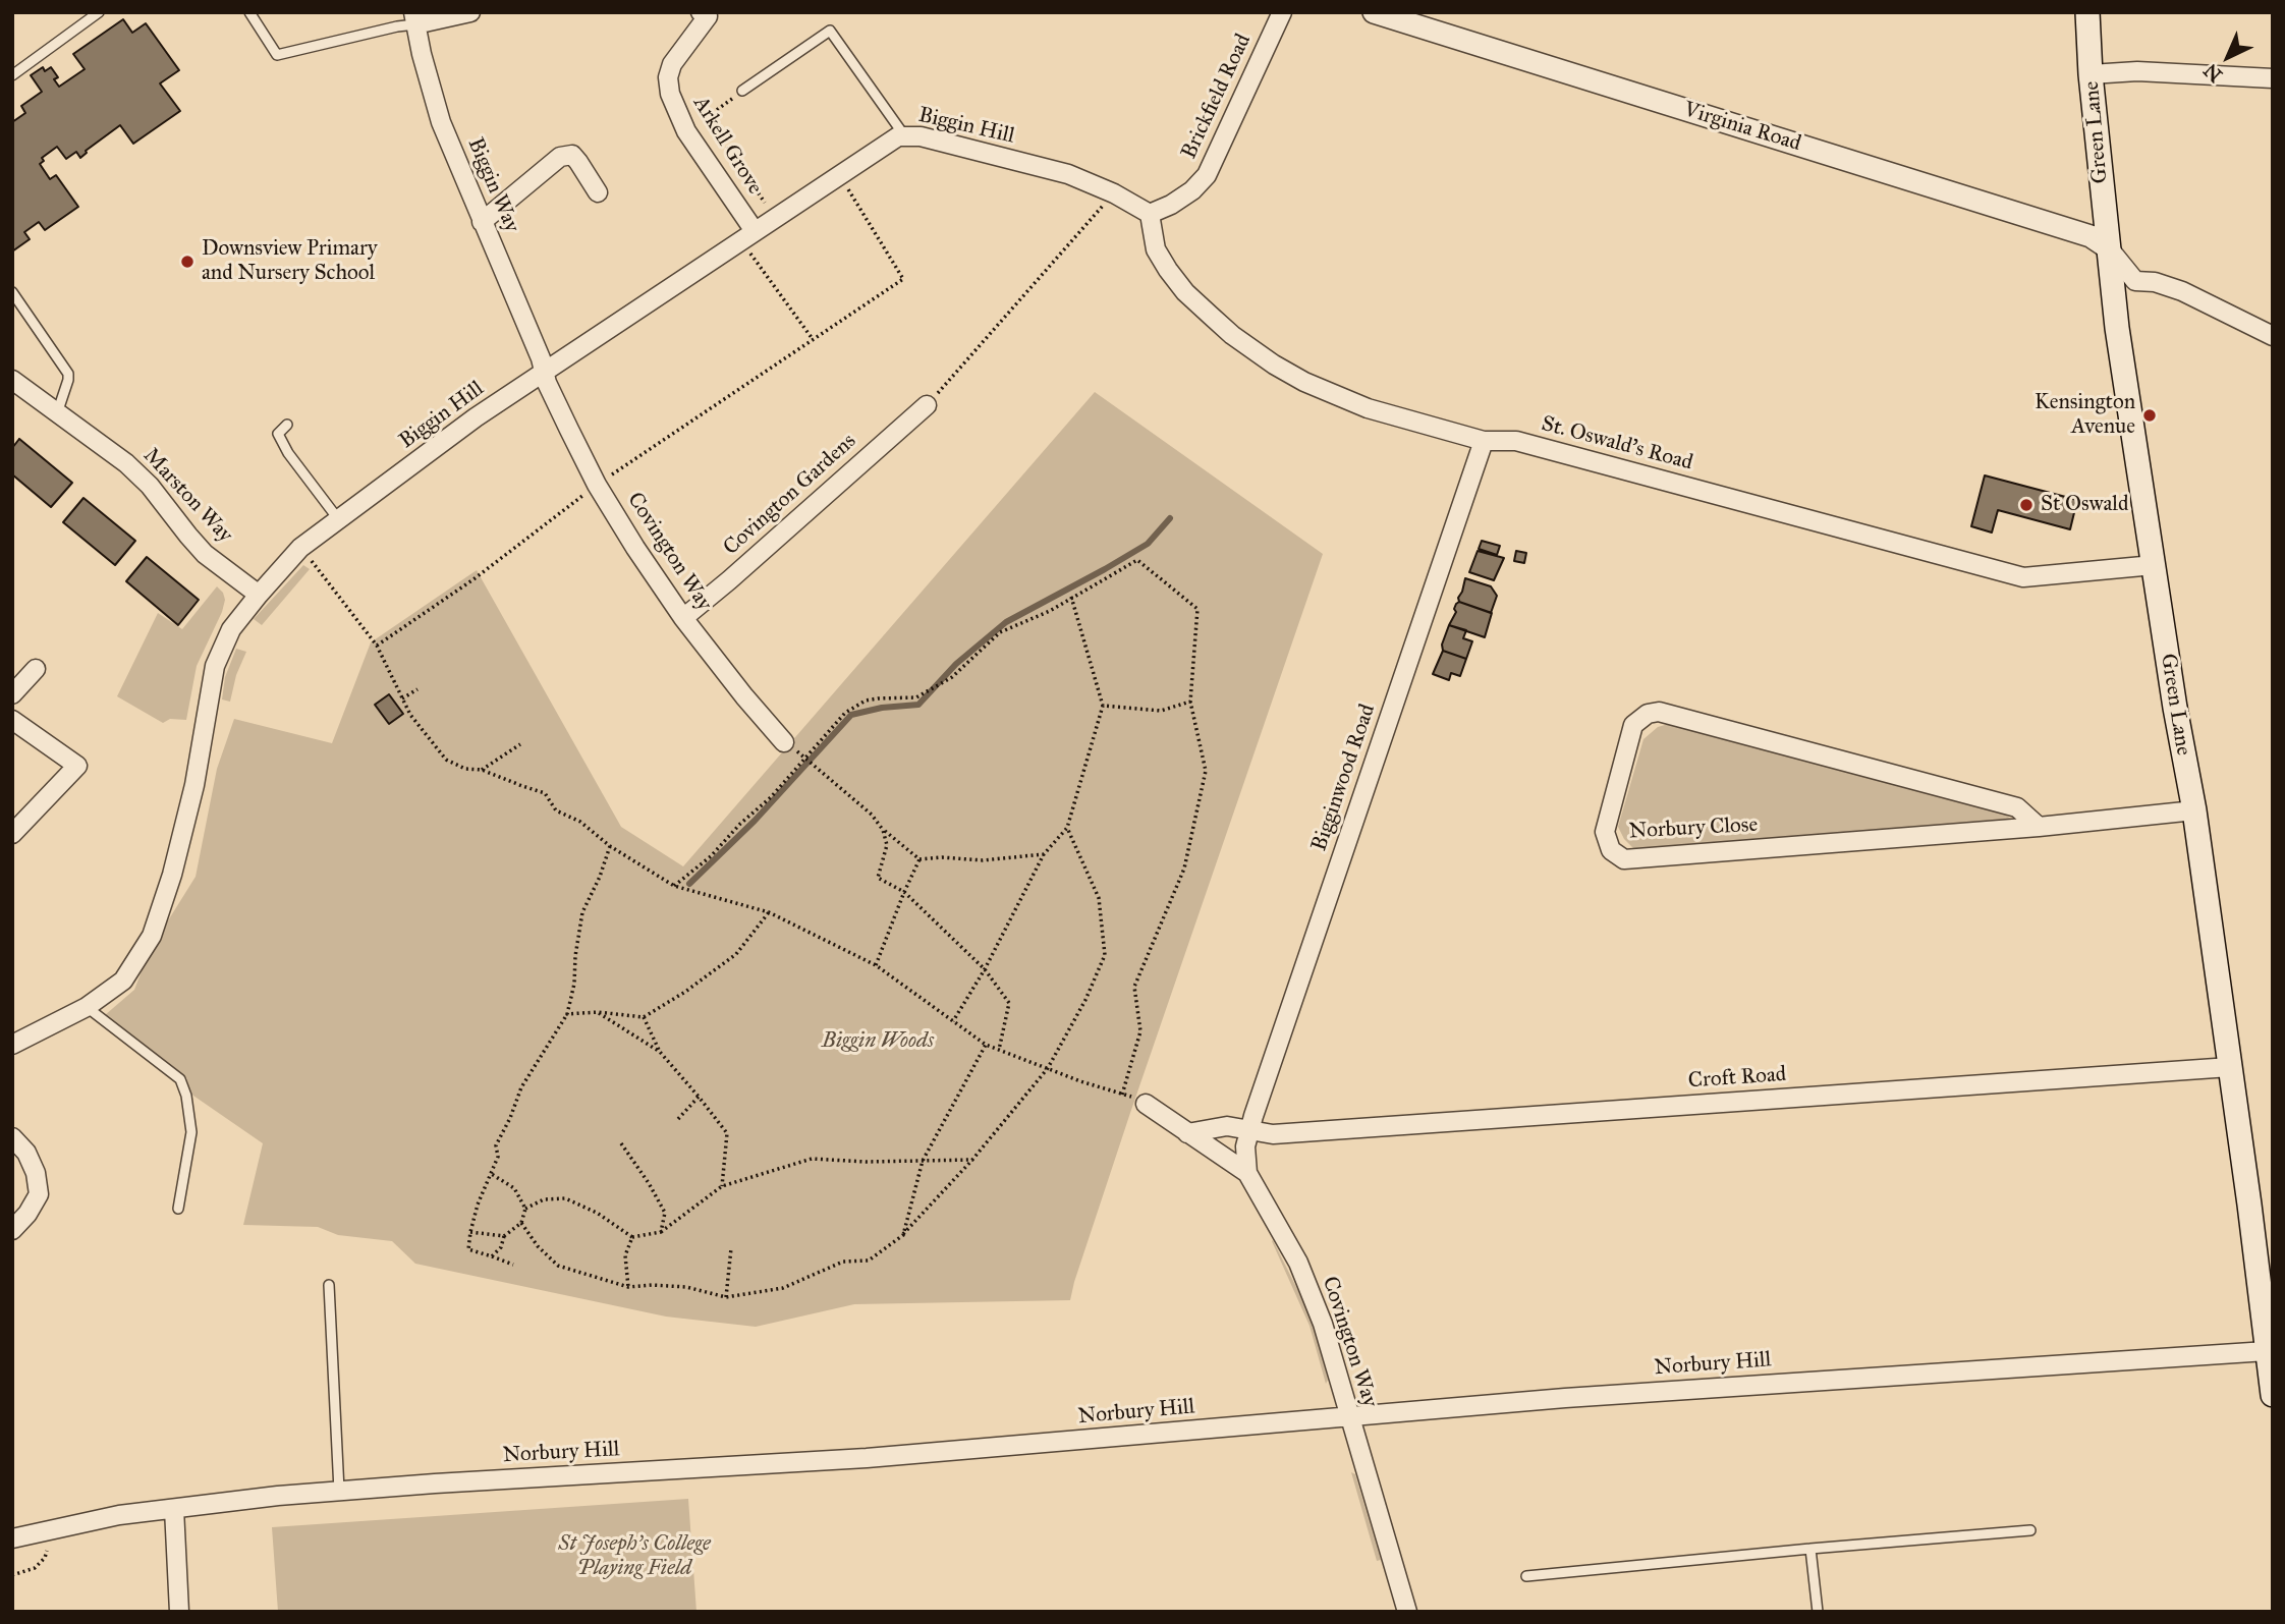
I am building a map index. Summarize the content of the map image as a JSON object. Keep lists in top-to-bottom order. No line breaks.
{"streets":{"main road":["Green Lane"],"street":["Brickfield Road","Biggin Hill","Virginia Road","Arkell Grove","Biggin Way","St. Oswald's Road","Covington Gardens","Marston Way","Covington Way","Bigginwood Road","Norbury Close","Croft Road","Norbury Hill"]},"crossings":[["Brickfield Road","Biggin Hill"],["Brickfield Road","St. Oswald's Road"],["Biggin Hill","Arkell Grove"],["Biggin Hill","Biggin Way"],["Biggin Hill","St. Oswald's Road"],["Biggin Hill","Marston Way"],["Biggin Hill","Covington Way"],["Virginia Road","Green Lane"],["Green Lane","St. Oswald's Road"],["Green Lane","Norbury Close"],["Green Lane","Croft Road"],["Green Lane","Norbury Hill"],["Biggin Way","Covington Way"],["St. Oswald's Road","Bigginwood Road"],["Covington Gardens","Covington Way"],["Covington Way","Bigginwood Road"],["Covington Way","Croft Road"],["Covington Way","Norbury Hill"],["Bigginwood Road","Croft Road"]],"parks":["Biggin Woods","St Joseph's College Playing Field"],"places":["Downsview Primary and Nursery School","Kensington Avenue","St Oswald"],"north":"bottom left"}
